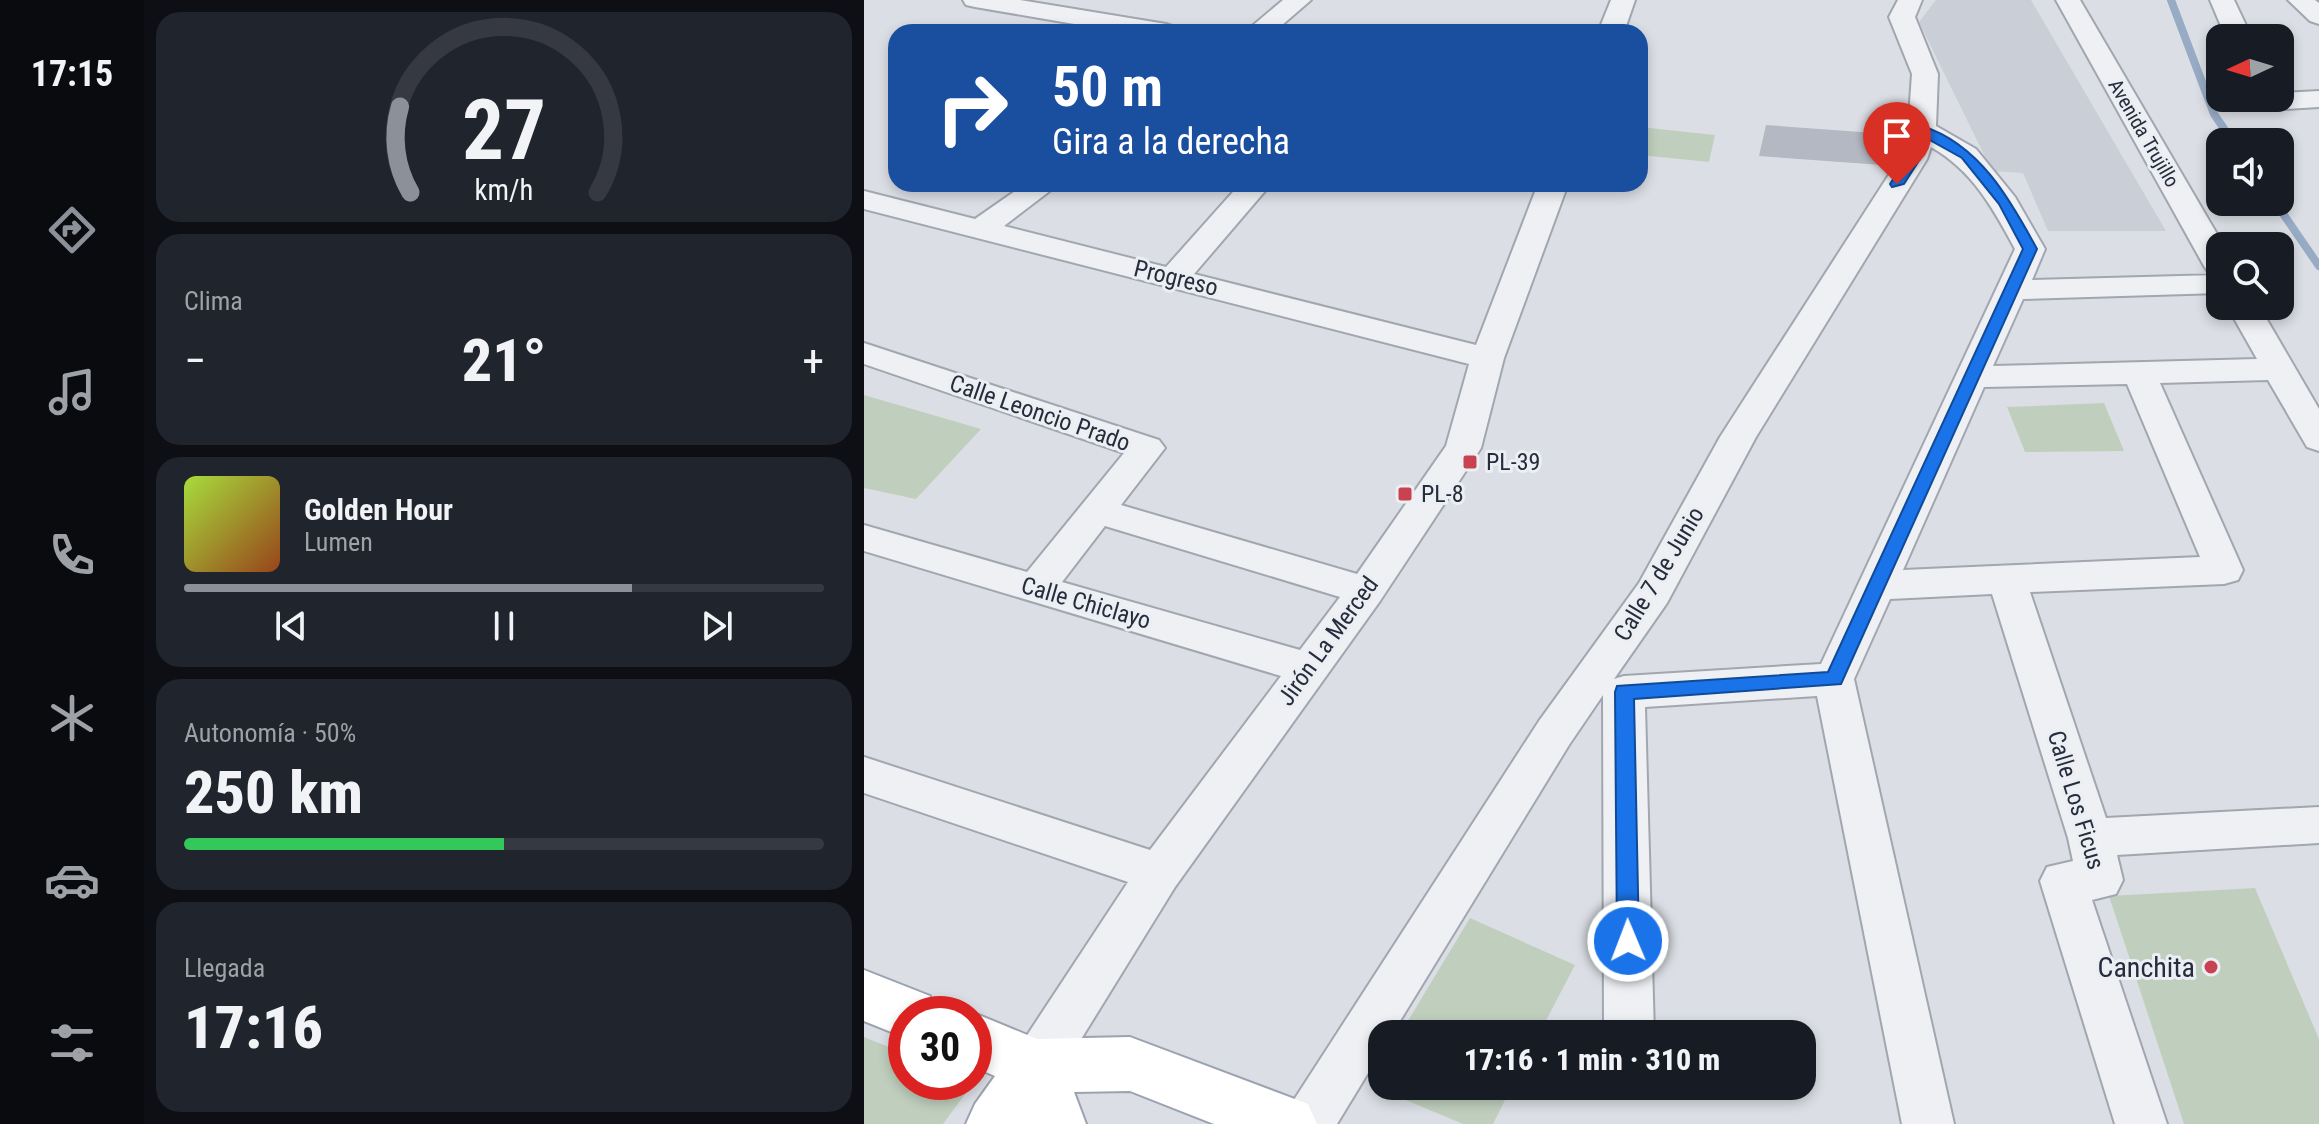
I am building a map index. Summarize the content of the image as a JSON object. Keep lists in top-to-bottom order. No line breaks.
{"streets":{"street":["Avenida Trujillo","Progreso","Calle Leoncio Prado","Calle 7 de Junio","Calle Chiclayo","Jirón La Merced","Calle Los Ficus"]},"crossings":[["Progreso","Jirón La Merced"],["Calle Chiclayo","Jirón La Merced"]],"places":{"transit":["PL-39","PL-8"],"other":["Canchita"]},"north":"left","page":{"tabs":"17:15","turn":["50 m","Gira a la derecha"],"tile":["Clima",["Autonomía · 50%","250 km"],["Llegada","17:16"]],"heat":["−","21°","+"],"song":["Golden Hour","Lumen"],"limit":"30","trip":"17:16 · 1 min · 310 m","gauge":["27","km/h"]}}
